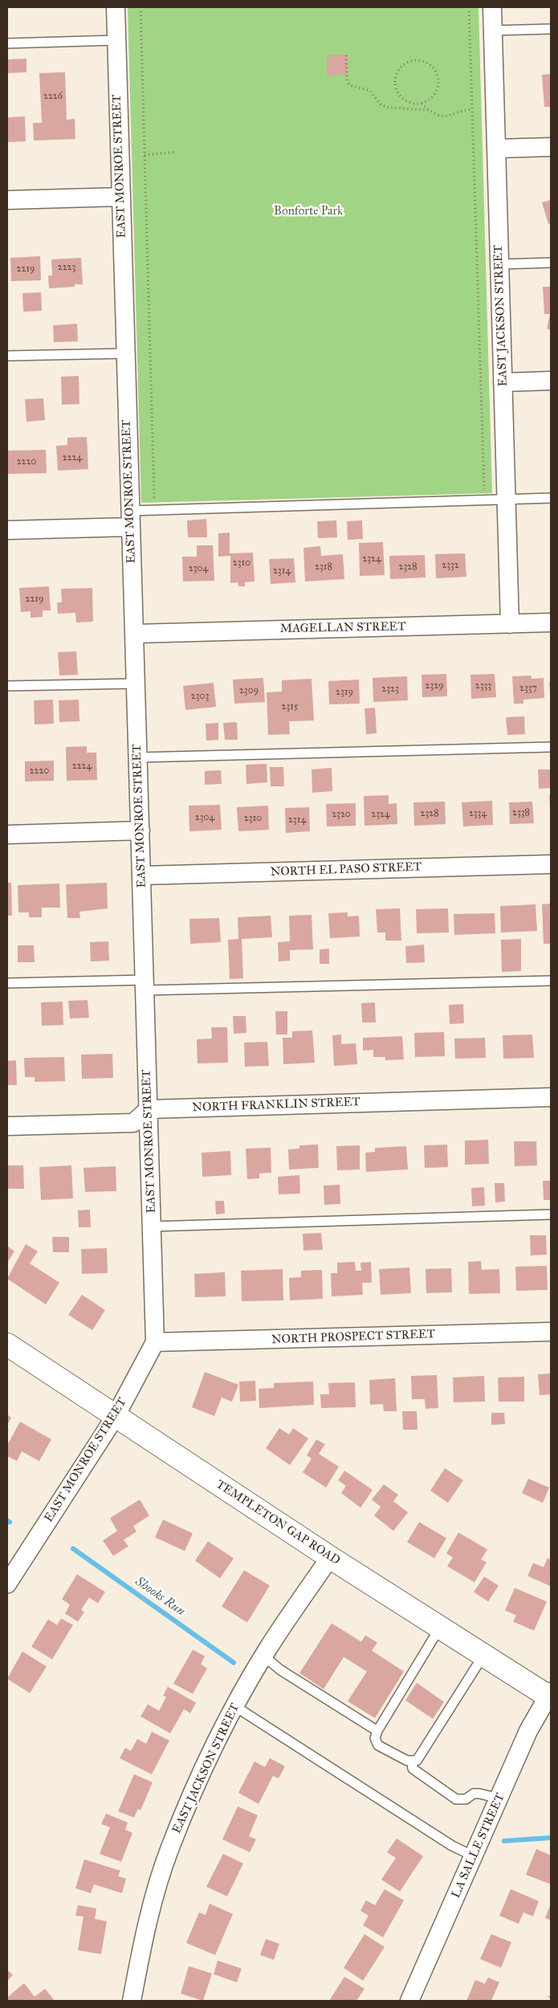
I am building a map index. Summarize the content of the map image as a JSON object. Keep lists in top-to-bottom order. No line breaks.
{"streets":{"street":["EAST MONROE STREET","EAST JACKSON STREET","MAGELLAN STREET","NORTH EL PASO STREET","NORTH FRANKLIN STREET","NORTH PROSPECT STREET","TEMPLETON GAP ROAD","LA SALLE STREET"]},"crossings":[["EAST MONROE STREET","MAGELLAN STREET"],["EAST MONROE STREET","NORTH EL PASO STREET"],["EAST MONROE STREET","NORTH FRANKLIN STREET"],["EAST MONROE STREET","NORTH PROSPECT STREET"],["EAST MONROE STREET","TEMPLETON GAP ROAD"],["EAST JACKSON STREET","MAGELLAN STREET"],["EAST JACKSON STREET","TEMPLETON GAP ROAD"],["TEMPLETON GAP ROAD","LA SALLE STREET"]],"water":["Shooks Run"],"parks":["Bonforte Park"],"house_numbers":["2226","2223","2219","2224","2220","2324","2310","2332","2318","2328","2304","2314","2219","2329","2333","2337","2323","2309","2319","2303","2315","2224","2220","2338","2328","2334","2320","2324","2304","2310","2314"]}
